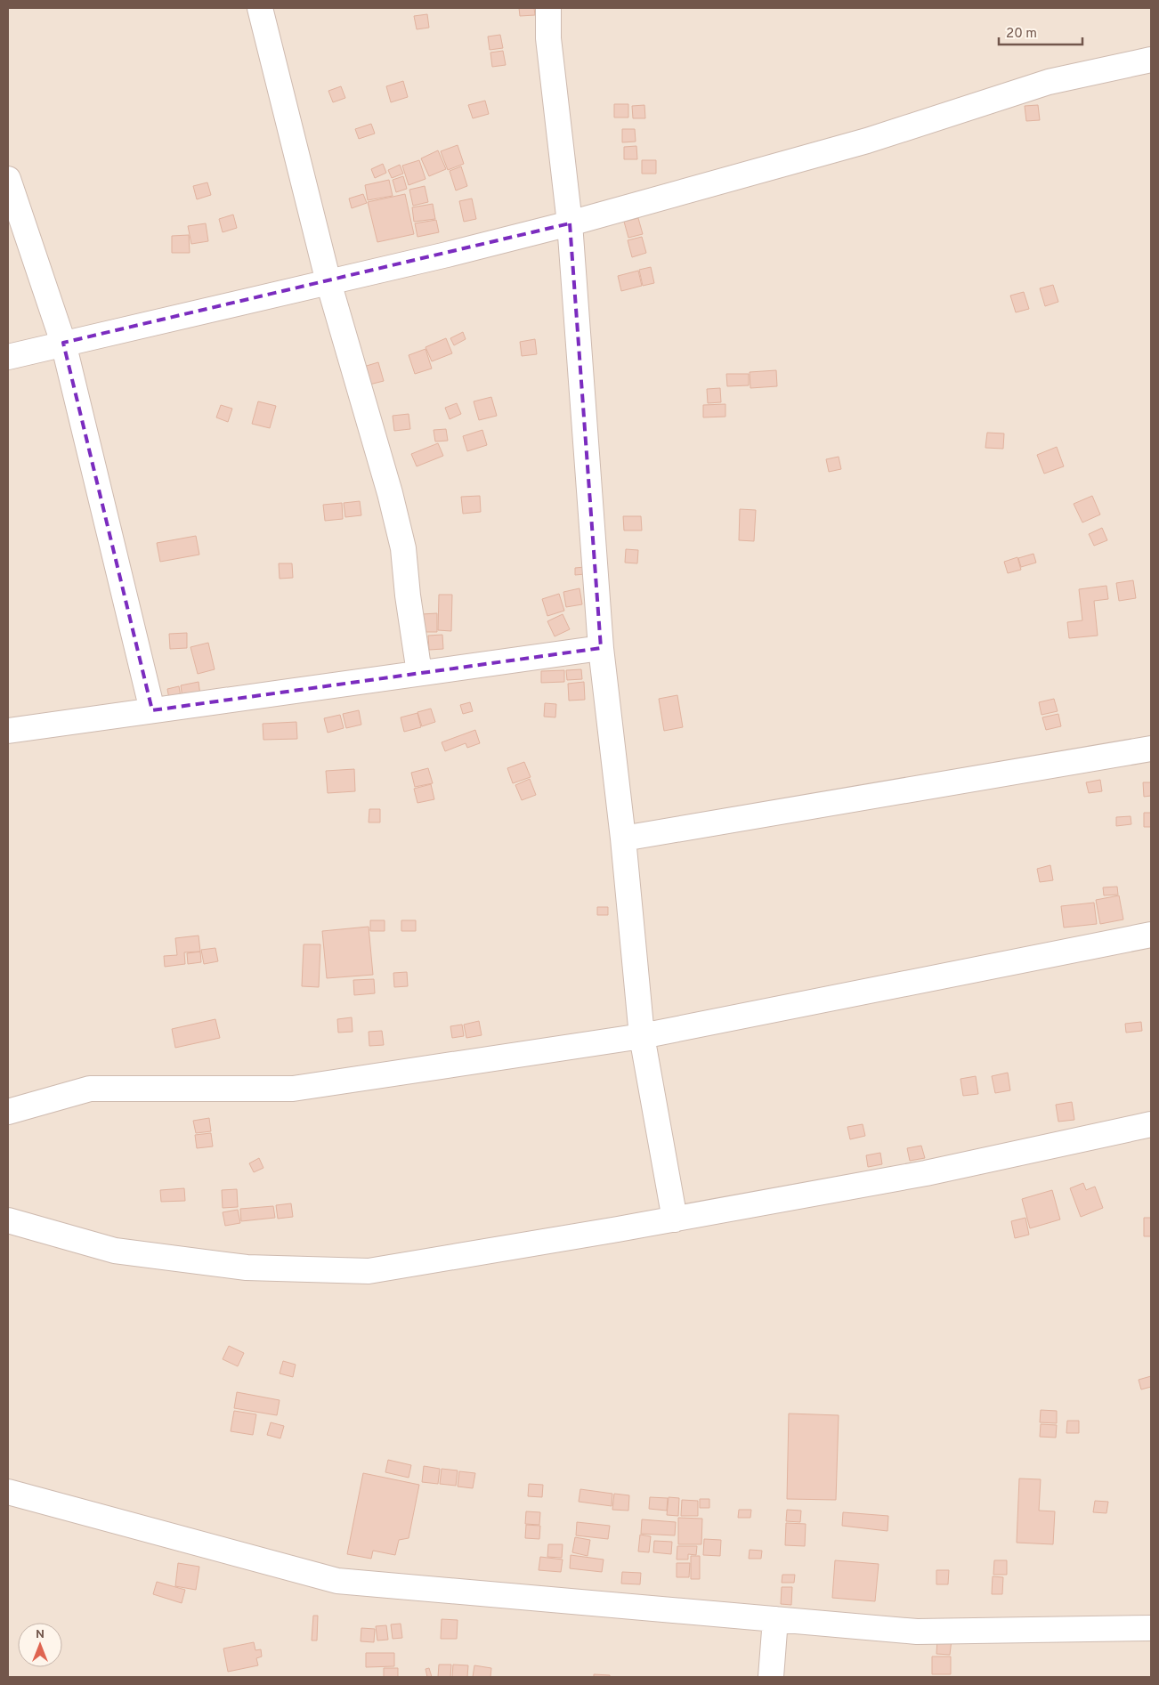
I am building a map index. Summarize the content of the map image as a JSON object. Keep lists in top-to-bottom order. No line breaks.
{"scale_bar":"20 m","north":"top"}
